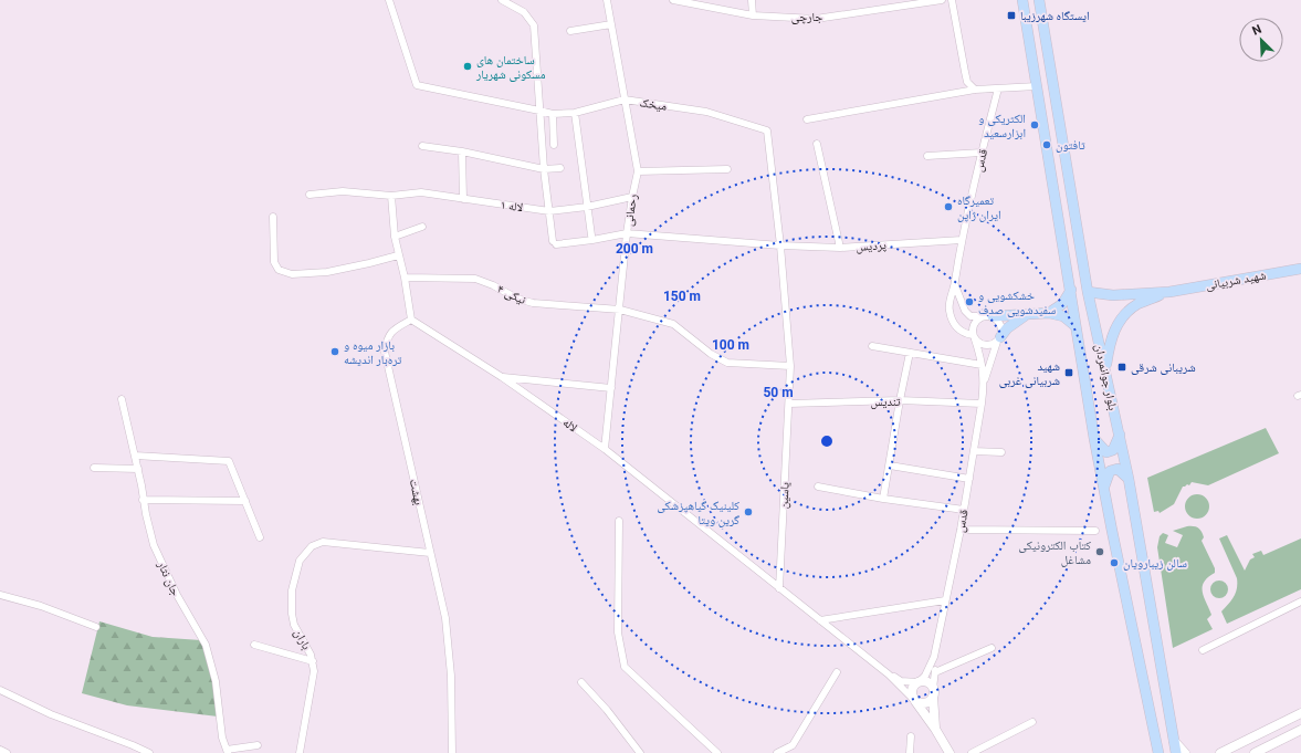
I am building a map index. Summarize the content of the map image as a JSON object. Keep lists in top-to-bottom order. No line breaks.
{"streets":{"main road":["شهید شربیانی","بلوار جوانمردان"],"street":["جارچی","میخک","قدس","لاله ۱","رحمانی","پردیس","نیکی ۴","تندیس","لاله","بهشت","یاسین","جان نثار","باران"]},"crossings":[["میخک","رحمانی"],["میخک","یاسین"],["قدس","پردیس"],["قدس","تندیس"],["قدس","لاله"],["لاله ۱","رحمانی"],["لاله ۱","پردیس"],["رحمانی","پردیس"],["رحمانی","نیکی ۴"],["رحمانی","لاله"],["پردیس","یاسین"],["شهید شربیانی","بلوار جوانمردان"],["نیکی ۴","یاسین"],["تندیس","یاسین"],["لاله","بهشت"],["لاله","یاسین"],["بهشت","باران"]],"places":{"transit":["ایستگاه شهرزیبا","شریبانی شرقی","شهید شربیانی غربی"],"other":["ساختمان های مسکونی شهریار","الکتریکی و ابزارسعید","تافتون","تعمیرگاه ایران ژاپن","خشکشویی و سفیدشویی صدف","بازار میوه و تره‌بار اندیشه","کلینیک گیاهپزشکی گرین ویتا","کتاب الکترونیکی مشاغل","سالن زیبارویان"]},"north":"top left","rings":["200 m","150 m","100 m","50 m"]}
